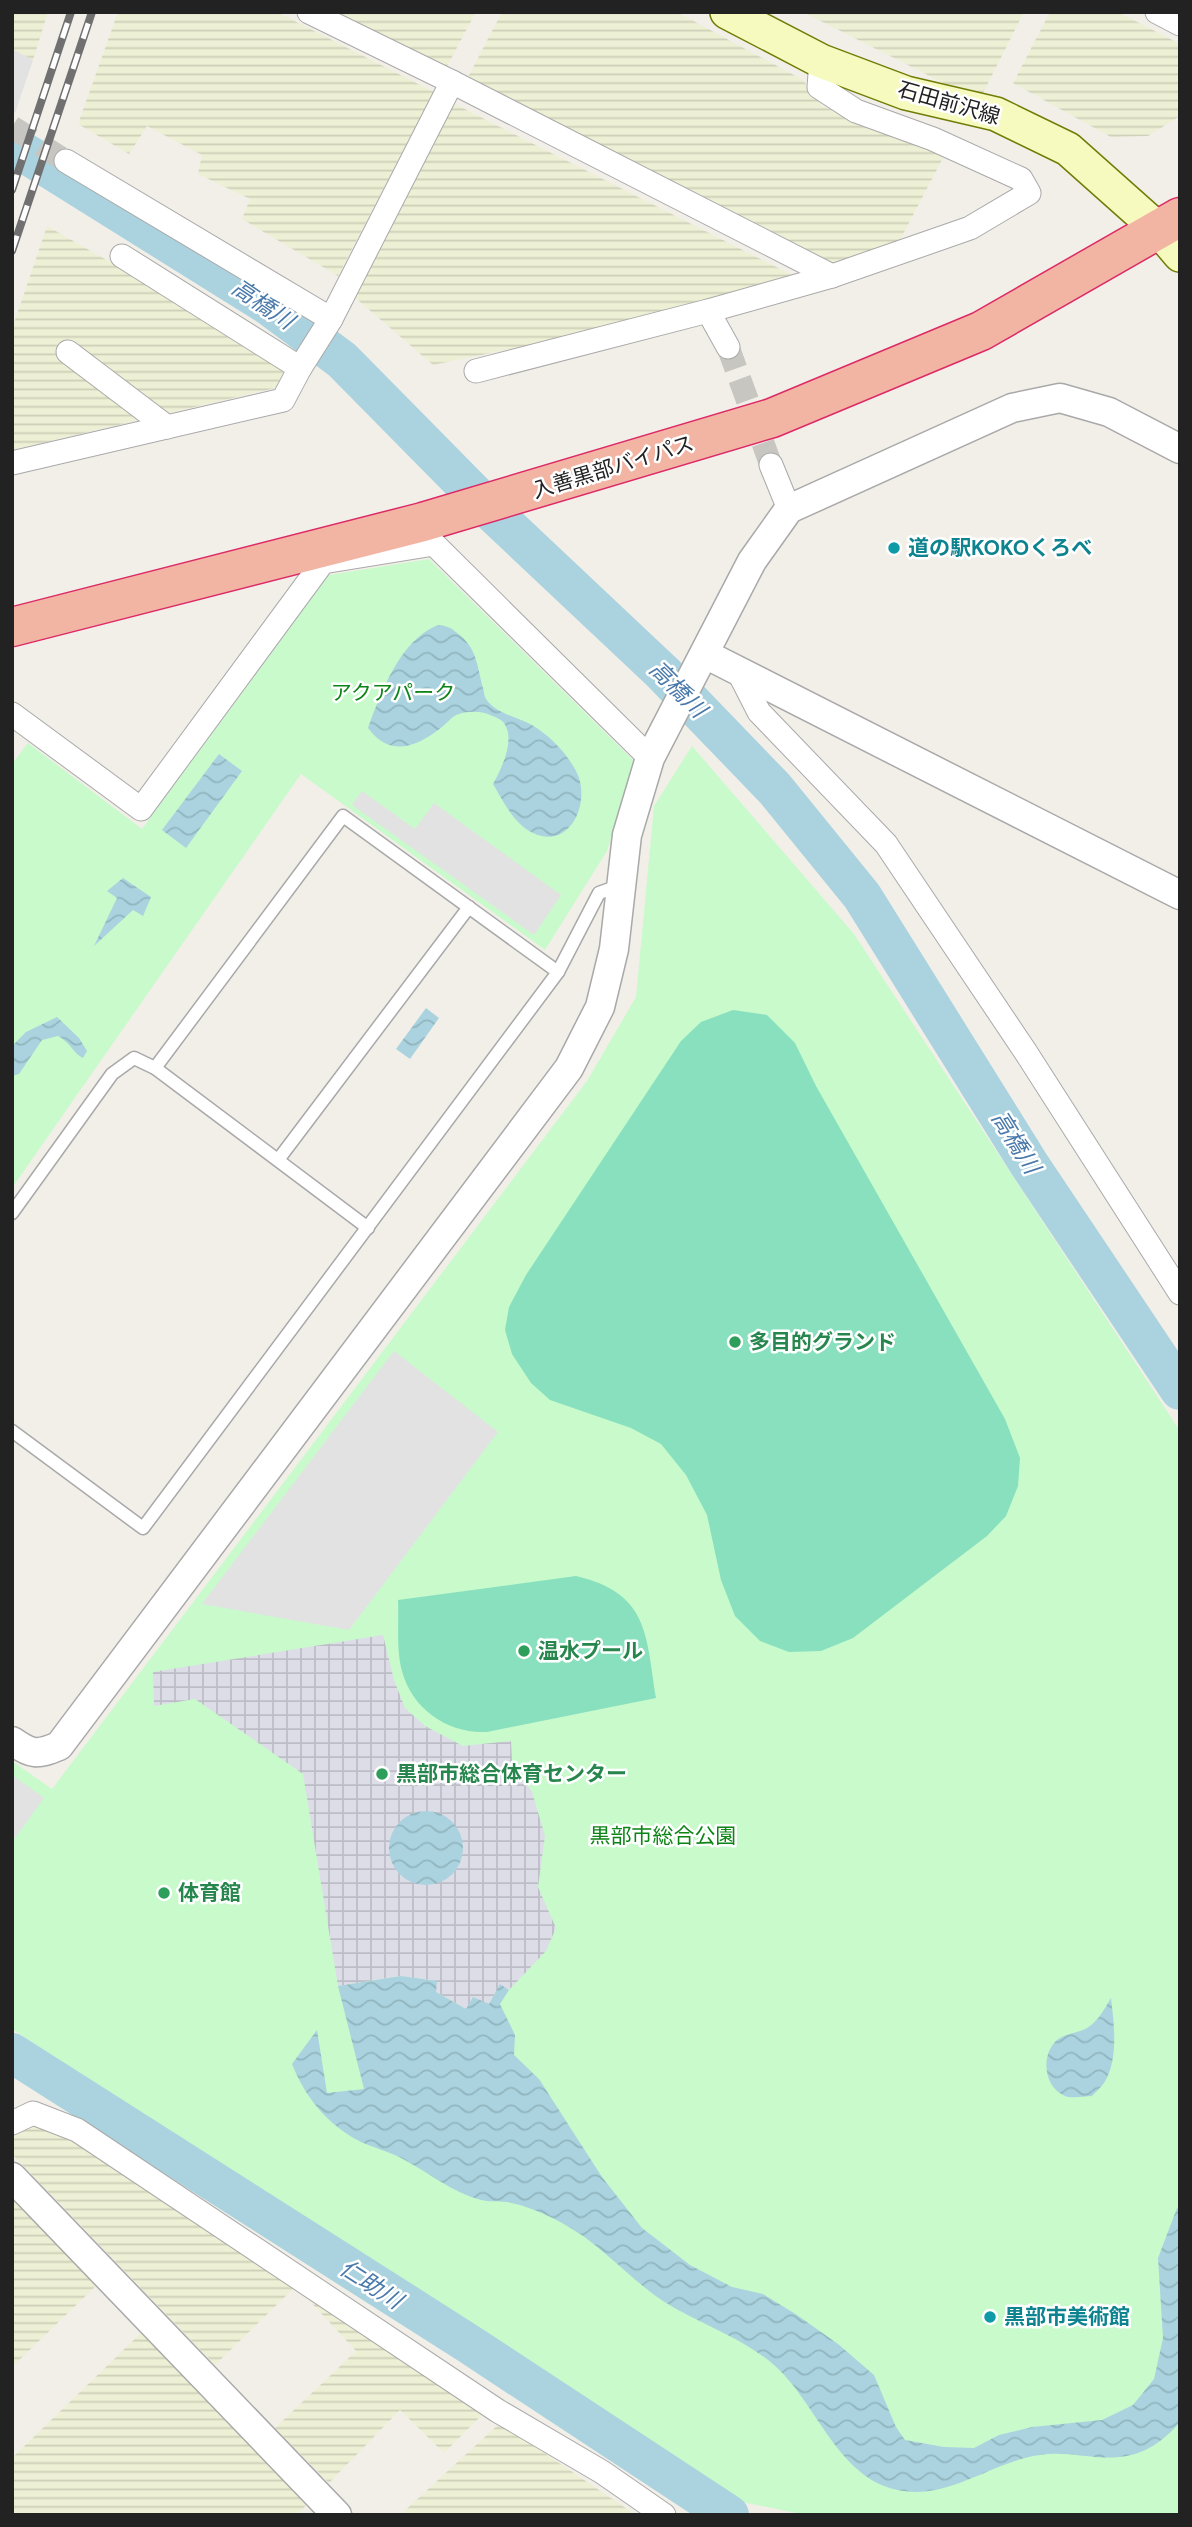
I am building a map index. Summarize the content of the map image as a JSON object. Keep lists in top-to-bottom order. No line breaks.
{"streets":{"highway":["入善黒部バイパス"],"main road":["石田前沢線"]},"crossings":[["石田前沢線","入善黒部バイパス"]],"water":["高橋川","仁助川"],"parks":["アクアパーク","黒部市総合公園"],"places":["道の駅KOKOくろべ","多目的グランド","温水プール","黒部市総合体育センター","体育館","黒部市美術館"]}
